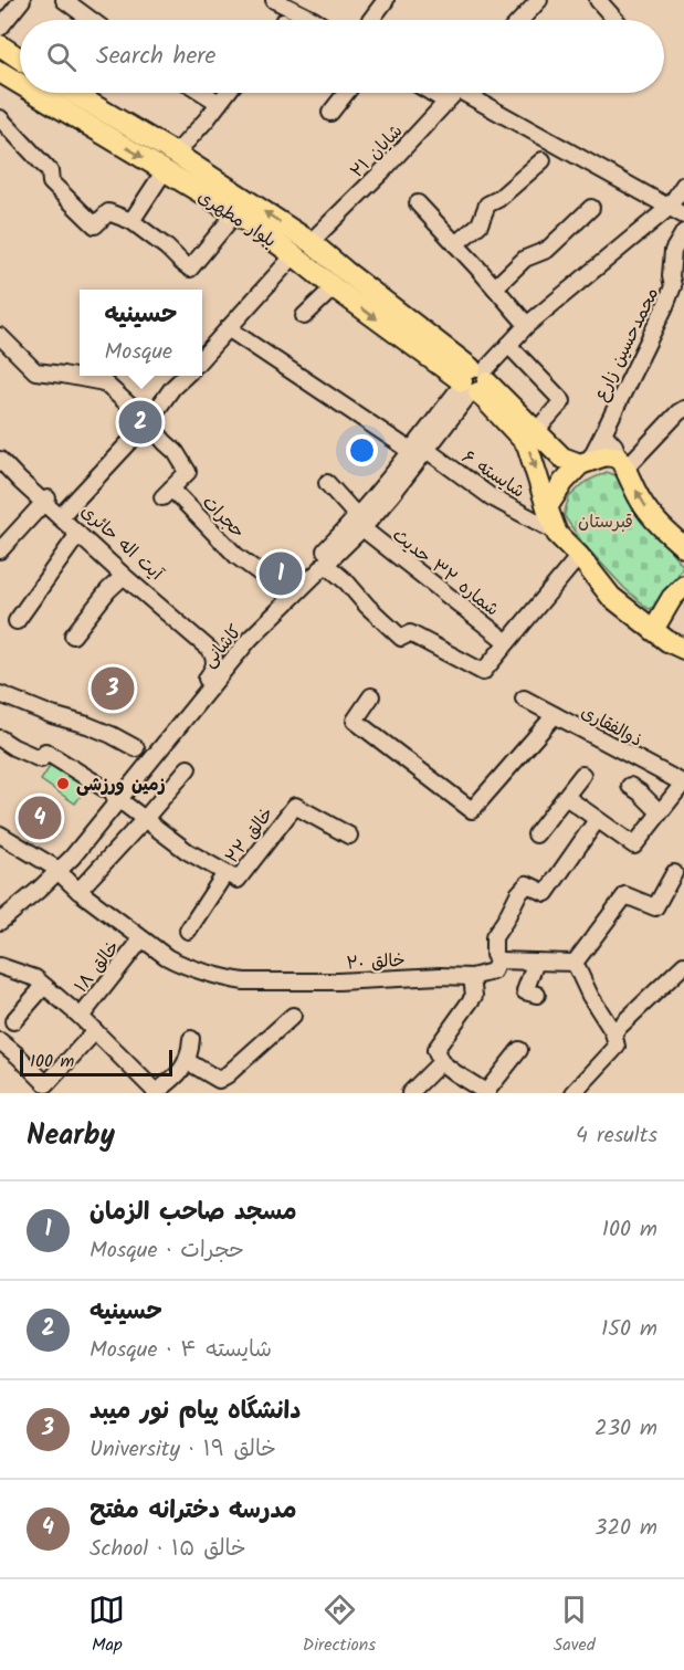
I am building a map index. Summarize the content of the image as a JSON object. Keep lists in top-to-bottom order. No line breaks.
{"streets":{"main road":["بلوار مطهری"],"street":["شایان ۲۱","محمدحسین زارع","شایسته ۶","حجرات","آیت اله حائری","شماره ۳۲ حدیث","کاشانی","ذوالفقاری","خالق ۲۲","خالق ۲۰","خالق ۱۸"]},"crossings":[["شایان ۲۱","بلوار مطهری"],["بلوار مطهری","محمدحسین زارع"],["بلوار مطهری","شایسته ۶"],["بلوار مطهری","کاشانی"],["شایسته ۶","کاشانی"],["حجرات","کاشانی"],["آیت اله حائری","کاشانی"],["شماره ۳۲ حدیث","کاشانی"],["کاشانی","خالق ۲۲"],["کاشانی","خالق ۲۰"],["خالق ۲۰","خالق ۱۸"]],"parks":["قبرستان"],"places":["زمین ورزشی"],"scale_bar":"100 m","page":{"search":"Search here","popup":["حسینیه","Mosque"],"pins":["2","1","3","4"],"scale":"100 m","heading":["Nearby","4 results"],"list":[{"mark":"1","name":"مسجد صاحب الزمان","note":"Mosque · حجرات","value":"100 m"},{"mark":"2","name":"حسینیه","note":"Mosque · شایسته ۴","value":"150 m"},{"mark":"3","name":"دانشگاه پیام نور میبد","note":"University · خالق ۱۹","value":"230 m"},{"mark":"4","name":"مدرسه دخترانه مفتح","note":"School · خالق ۱۵","value":"320 m"}],"nav":["Map","Directions","Saved"]}}
